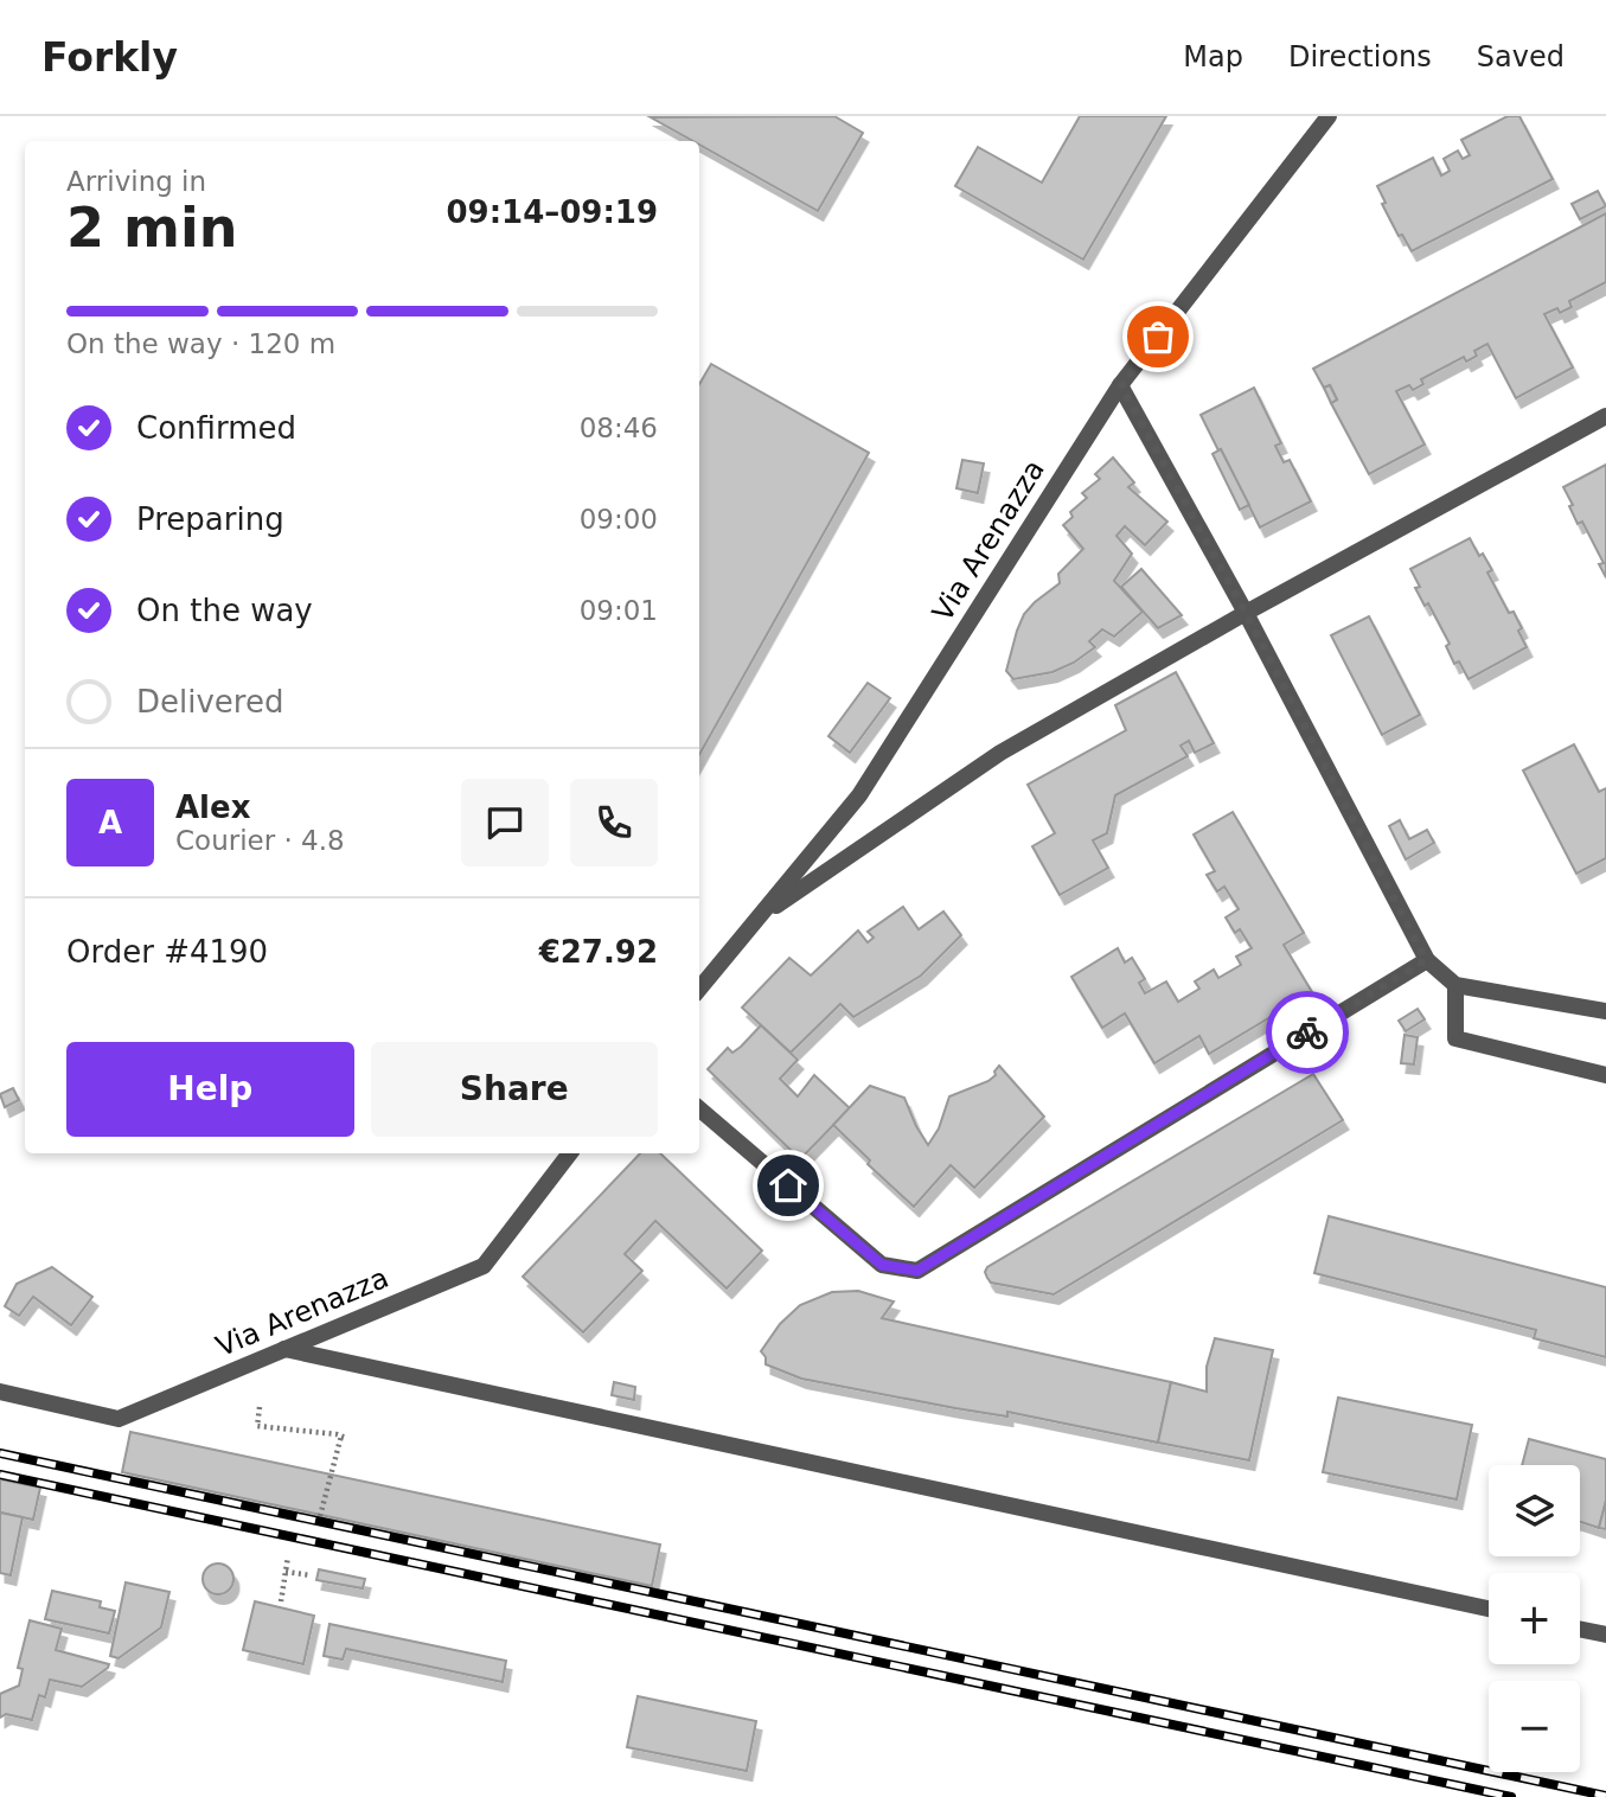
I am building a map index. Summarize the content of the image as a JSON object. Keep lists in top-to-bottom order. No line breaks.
{"streets":{"street":["Via Arenazza"]},"page":{"header":"Forkly","nav":["Map","Directions","Saved"],"heading":["2 min","Arriving in","09:14–09:19"],"panel":["Alex","Courier · 4.8","Order #4190","€27.92"],"bar":"On the way · 120 m","list":[["Confirmed","08:46"],["Preparing","09:00"],["On the way","09:01"],"Delivered"],"round":"A","buttons":["Help","Share"],"map_buttons":["+","−"]}}
